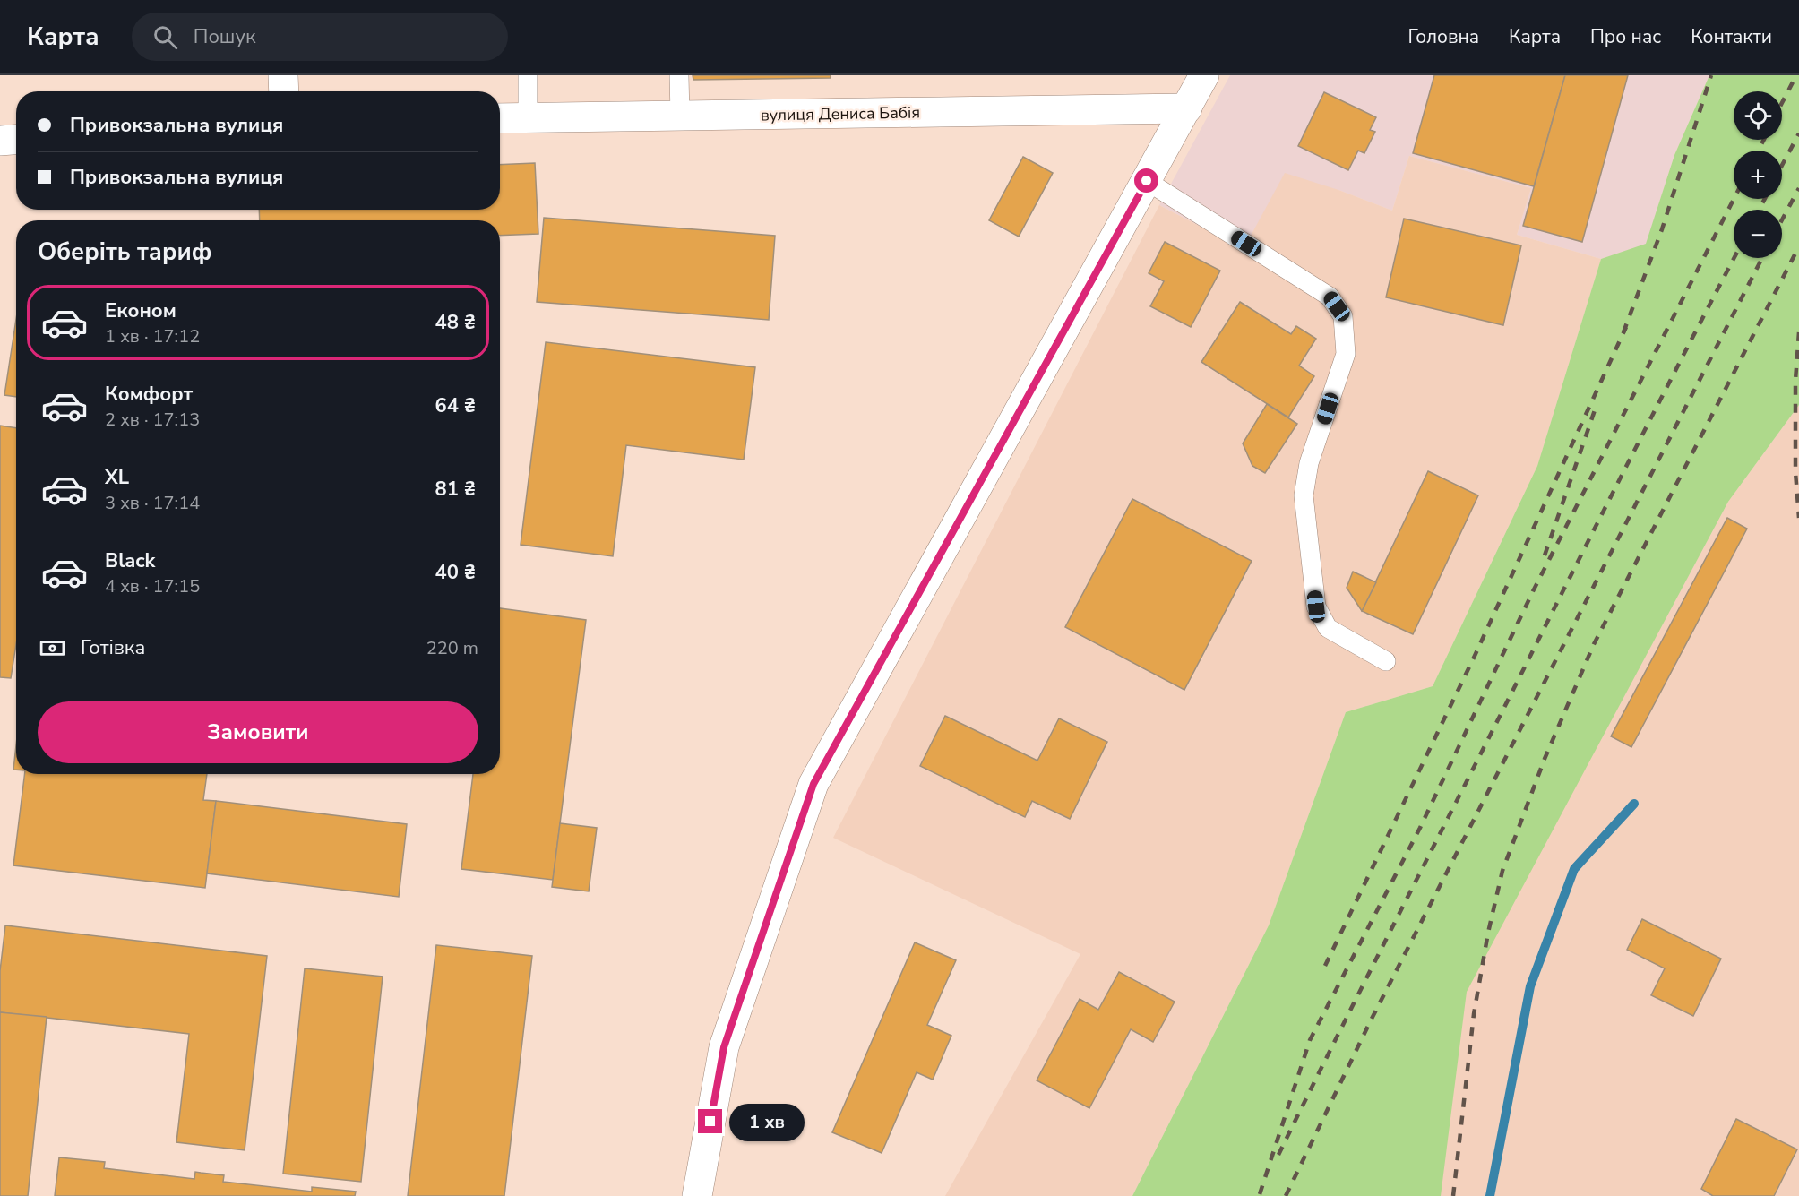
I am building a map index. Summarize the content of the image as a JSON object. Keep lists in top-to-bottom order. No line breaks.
{"streets":{"main road":["вулиця Дениса Бабія"]},"page":{"header":"Карта","search":"Пошук","nav":["Головна","Карта","Про нас","Контакти"],"map_buttons":["+","−"],"banner":["Привокзальна вулиця","Привокзальна вулиця"],"heading":"Оберіть тариф","list":[{"name":"Економ","note":"1 хв · 17:12","value":"48 ₴"},{"name":"Комфорт","note":"2 хв · 17:13","value":"64 ₴"},{"name":"XL","note":"3 хв · 17:14","value":"81 ₴"},{"name":"Black","note":"4 хв · 17:15","value":"40 ₴"}],"pay":["Готівка","220 m"],"buttons":"Замовити","bubble":"1 хв"}}
